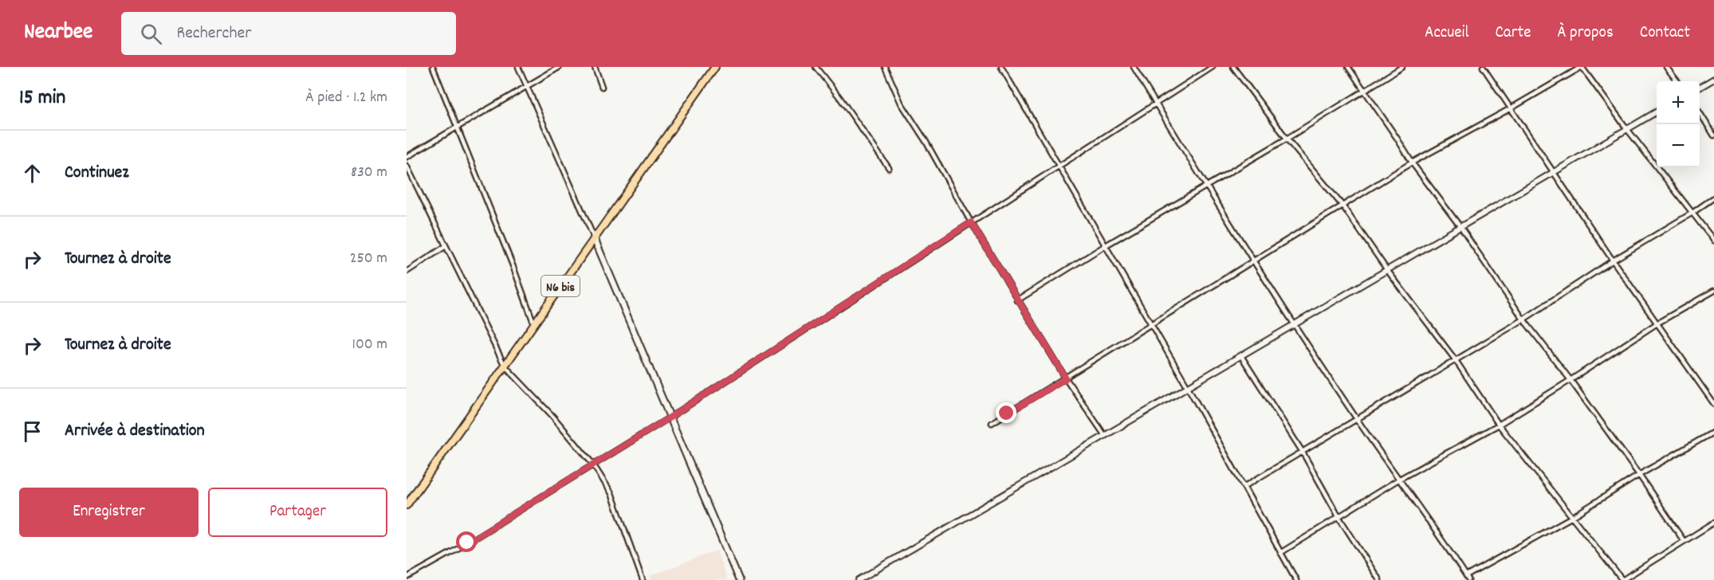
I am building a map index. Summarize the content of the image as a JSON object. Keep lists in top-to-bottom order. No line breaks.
{"streets":{"highway":["N6 bis"]},"page":{"header":"Nearbee","search":"Rechercher","nav":["Accueil","Carte","À propos","Contact"],"heading":["15 min","À pied · 1.2 km"],"map_buttons":["+","−"],"list":[["Continuez","830 m"],["Tournez à droite","250 m"],["Tournez à droite","100 m"],"Arrivée à destination"],"buttons":["Enregistrer","Partager"]}}
